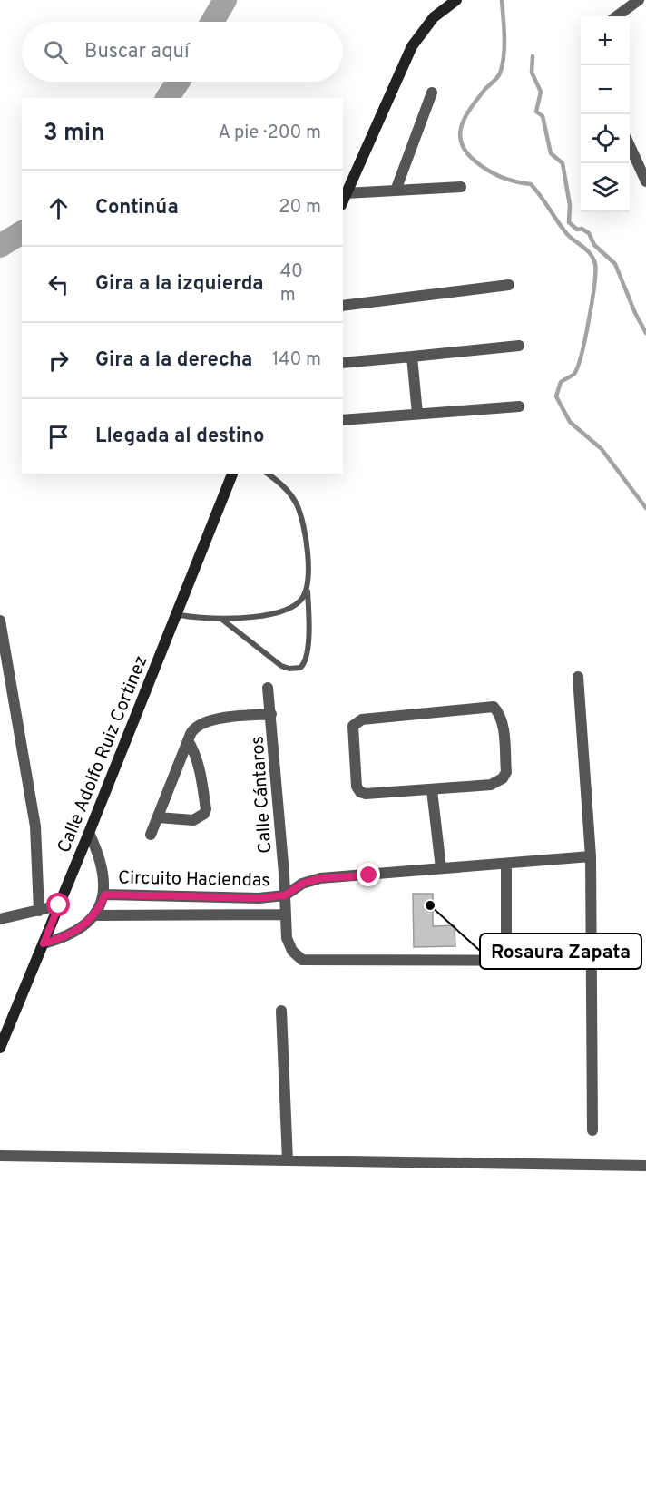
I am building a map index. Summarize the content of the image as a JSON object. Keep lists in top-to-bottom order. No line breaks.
{"streets":{"main road":["Calle Adolfo Ruiz Cortinez"],"street":["Calle Cántaros","Circuito Haciendas"]},"crossings":[["Calle Cántaros","Circuito Haciendas"]],"places":["Rosaura Zapata"],"page":{"map_buttons":["+","−"],"search":"Buscar aquí","heading":["3 min","A pie · 200 m"],"list":[["Continúa","20 m"],["Gira a la izquierda","40 m"],["Gira a la derecha","140 m"],"Llegada al destino"]}}
